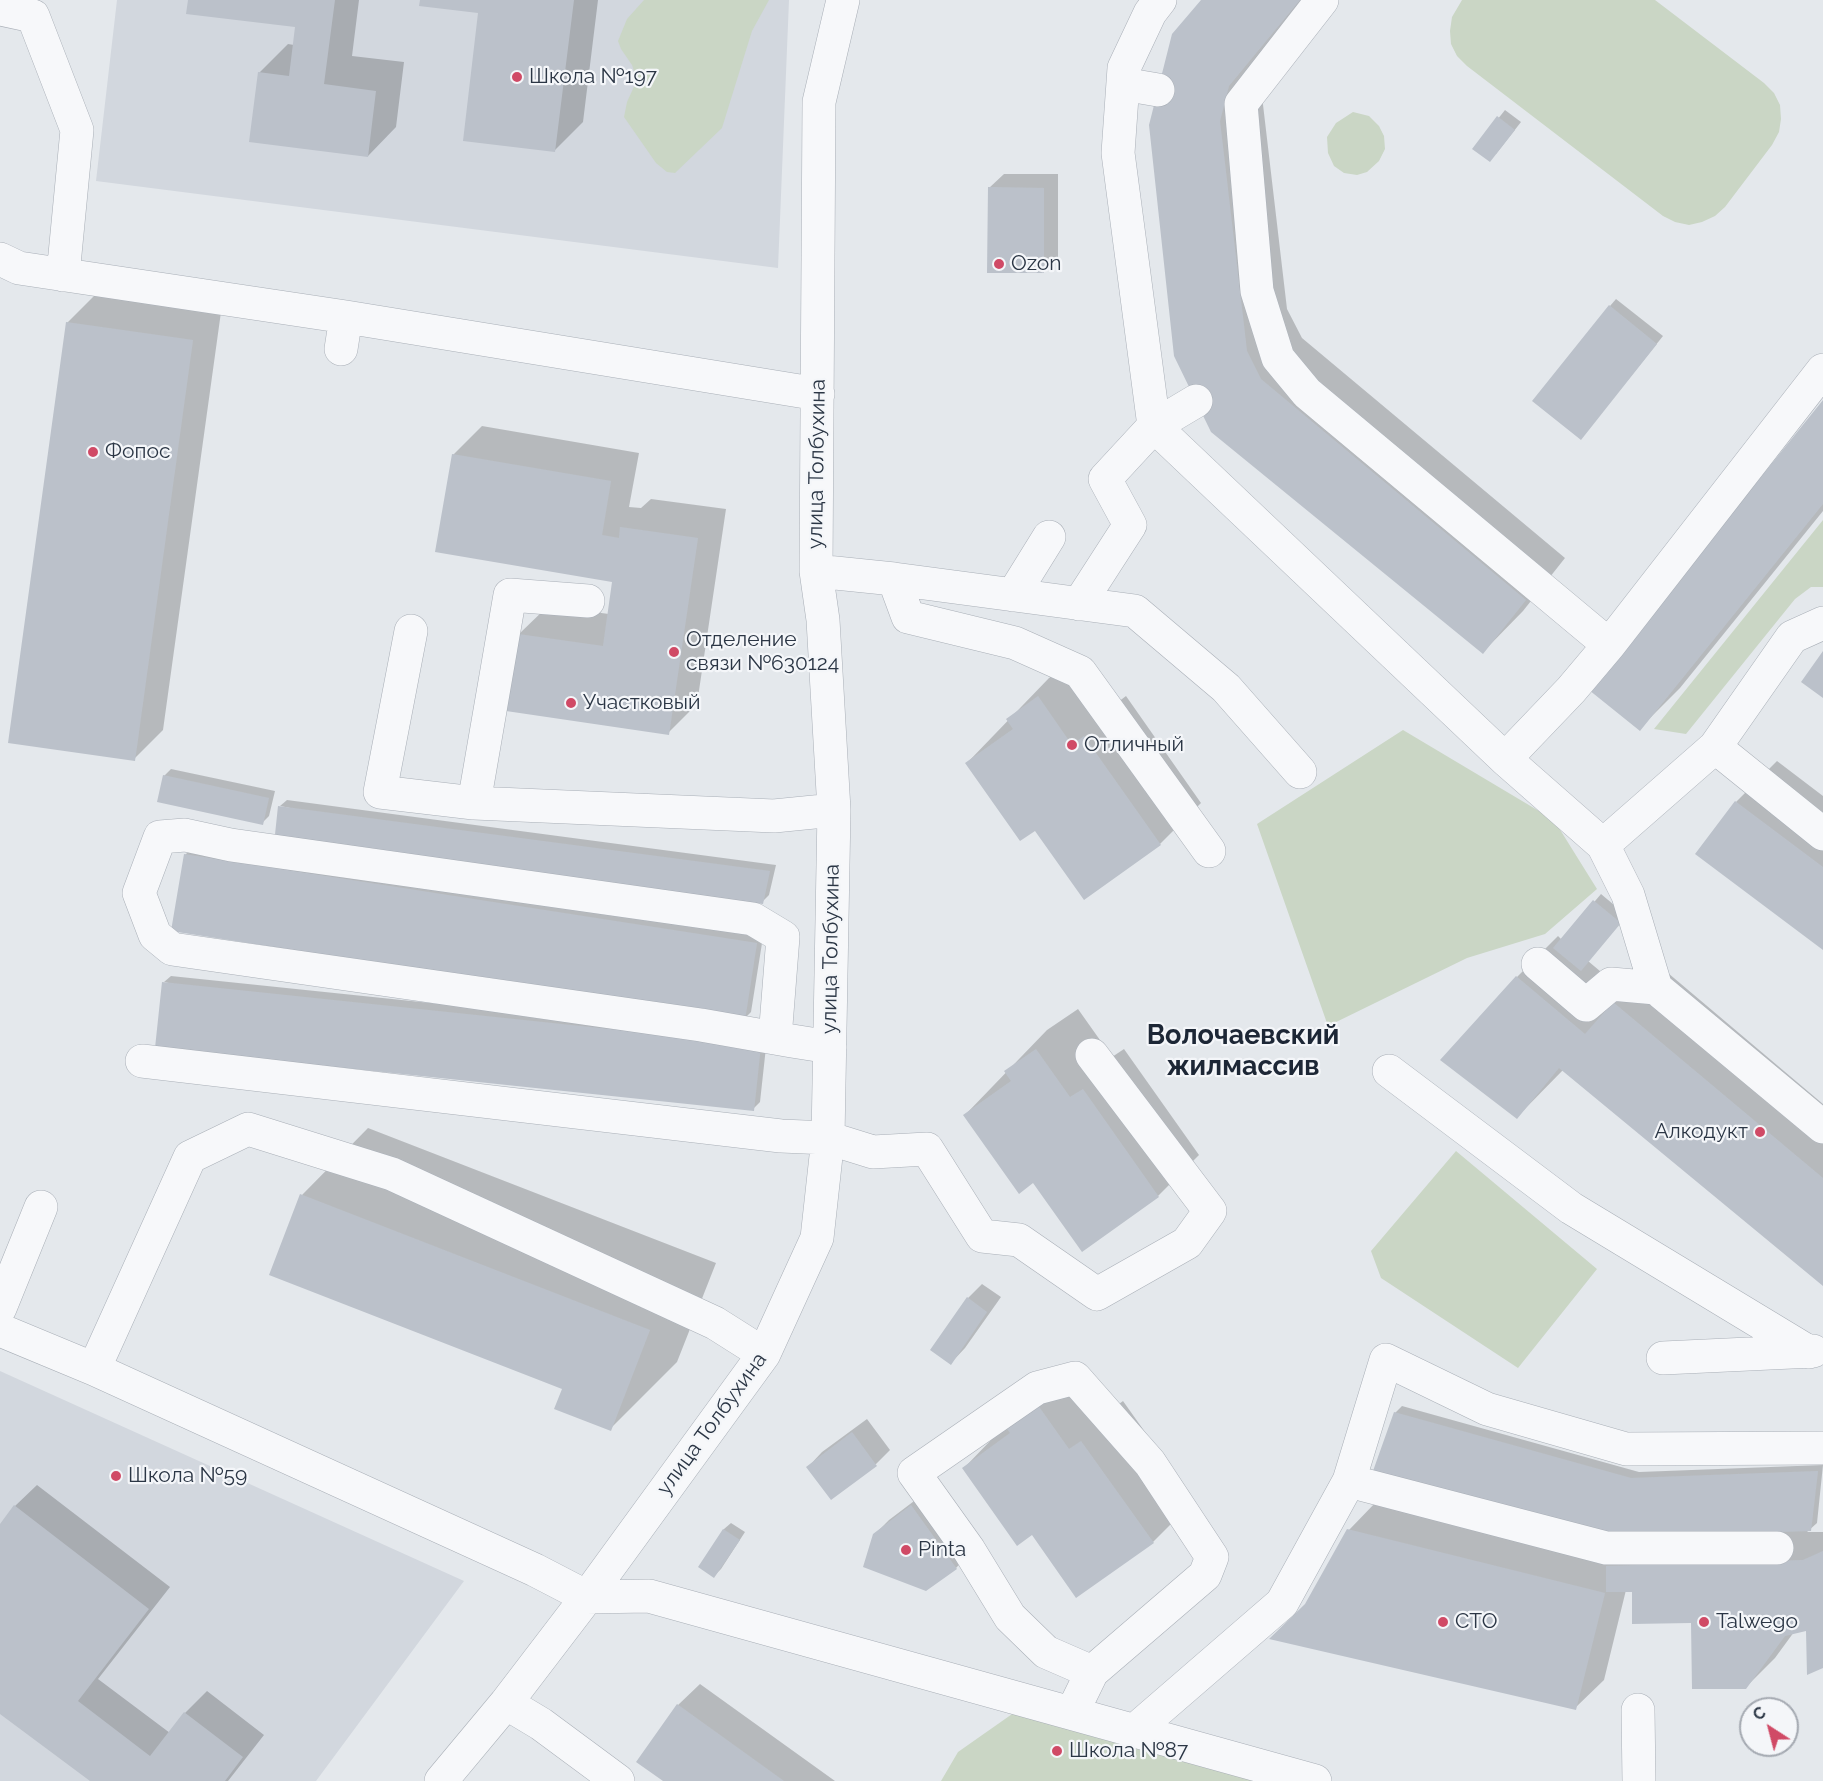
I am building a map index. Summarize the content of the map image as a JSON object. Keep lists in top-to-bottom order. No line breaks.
{"streets":{"street":["улица Толбухина"]},"districts":["Волочаевский жилмассив"],"places":["Школа №197","Ozon","Фопос","Отделение связи №630124","Участковый","Отличный","Алкодукт","Школа №59","Pinta","СТО","Talwego","Школа №87"],"north":"top left"}
